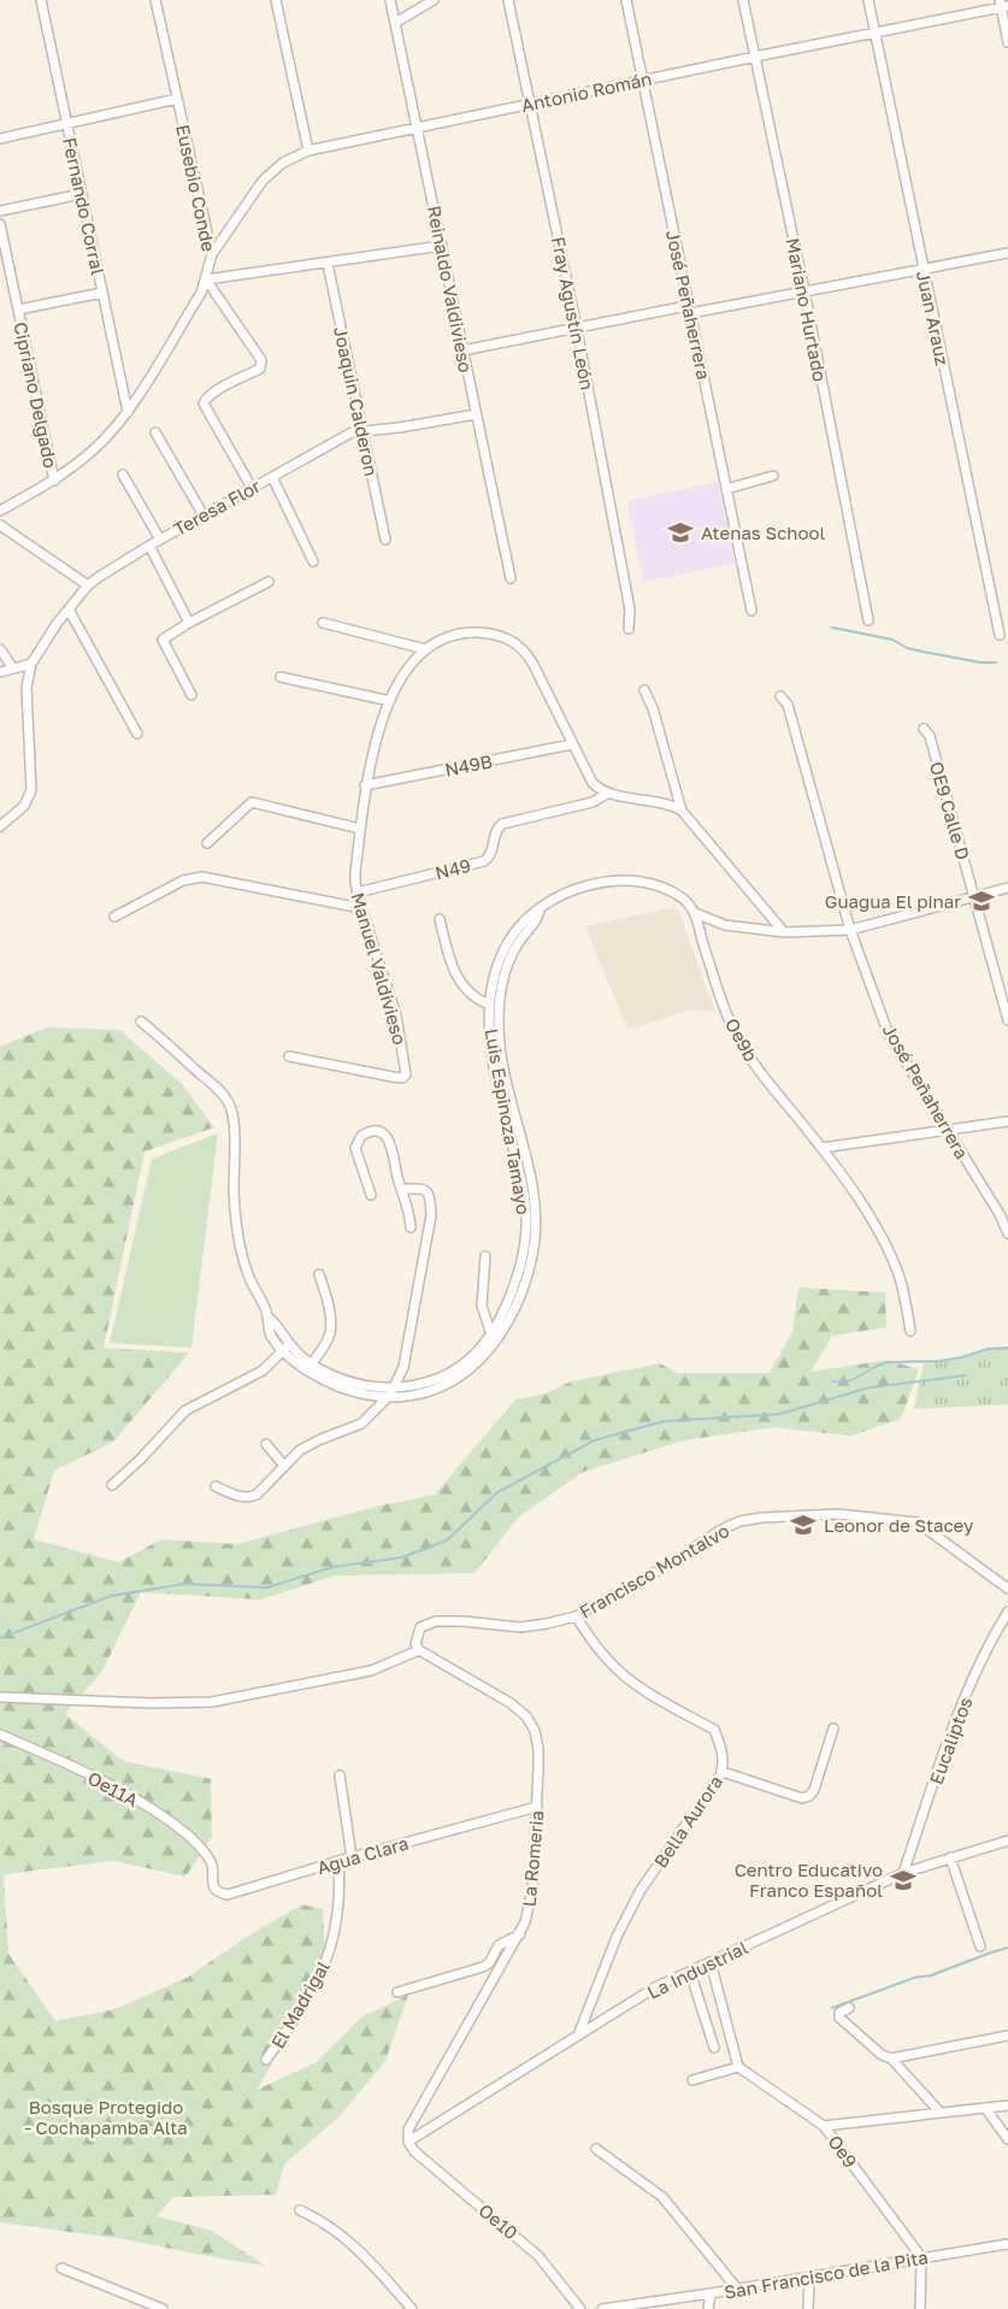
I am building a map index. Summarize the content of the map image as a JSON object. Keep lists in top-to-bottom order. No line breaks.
{"streets":{"street":["Antonio Román","Eusebio Conde","Fernando Corral","Reinaldo Valdivieso","José Peñaherrera","Mariano Hurtado","Fray Agustín León","Juan Arauz","Cipriano Delgado","Joaquin Calderon","Teresa Flor","N49B","OE9 Calle D","N49","Manuel Valdivieso","Oe9b","Luis Espinoza Tamayo","Francisco Montalvo","Eucaliptos","Oe11A","Bella Aurora","Agua Clara","La Romeria","La Industrial","El Madrigal","Oe9","Oe10","San Francisco de la Pita"]},"crossings":[["Antonio Román","Eusebio Conde"],["Antonio Román","Reinaldo Valdivieso"],["Antonio Román","José Peñaherrera"],["Antonio Román","Mariano Hurtado"],["Antonio Román","Fray Agustín León"],["Antonio Román","Juan Arauz"],["Reinaldo Valdivieso","Teresa Flor"],["Joaquin Calderon","Teresa Flor"],["N49B","Manuel Valdivieso"],["N49","Manuel Valdivieso"],["Oe9b","Luis Espinoza Tamayo"],["Francisco Montalvo","Bella Aurora"],["Francisco Montalvo","La Romeria"],["Eucaliptos","La Industrial"],["Oe11A","Agua Clara"],["Bella Aurora","La Industrial"],["Agua Clara","La Romeria"],["Agua Clara","El Madrigal"],["La Romeria","La Industrial"],["La Romeria","Oe10"],["La Industrial","Oe10"],["Oe9","San Francisco de la Pita"]],"parks":["Bosque Protegido - Cochapamba Alta"],"places":{"school or university":["Atenas School","Guagua El pinar","Leonor de Stacey","Centro Educativo Franco Español"]}}
